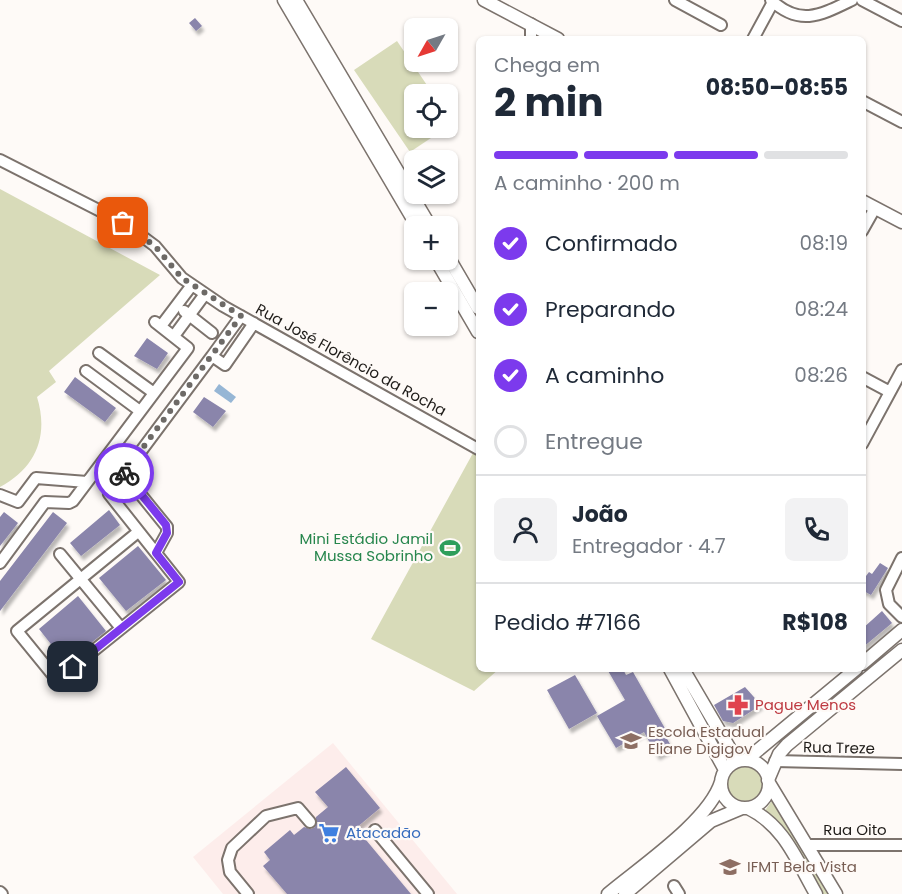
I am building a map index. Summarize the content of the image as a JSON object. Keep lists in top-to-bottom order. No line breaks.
{"streets":{"street":["Rua José Florêncio da Rocha","Rua Treze","Rua Oito"]},"places":{"sports":["Mini Estádio Jamil Mussa Sobrinho"],"pharmacy":["Pague Menos"],"school or university":["Escola Estadual Eliane Digigov","IFMT Bela Vista"],"supermarket":["Atacadão"]},"north":"bottom left","page":{"map_buttons":["+","−"],"heading":["2 min","Chega em","08:50–08:55"],"panel":["João","Entregador · 4.7","Pedido #7166","R$108"],"bar":"A caminho · 200 m","list":[["Confirmado","08:19"],["Preparando","08:24"],["A caminho","08:26"],"Entregue"]}}
